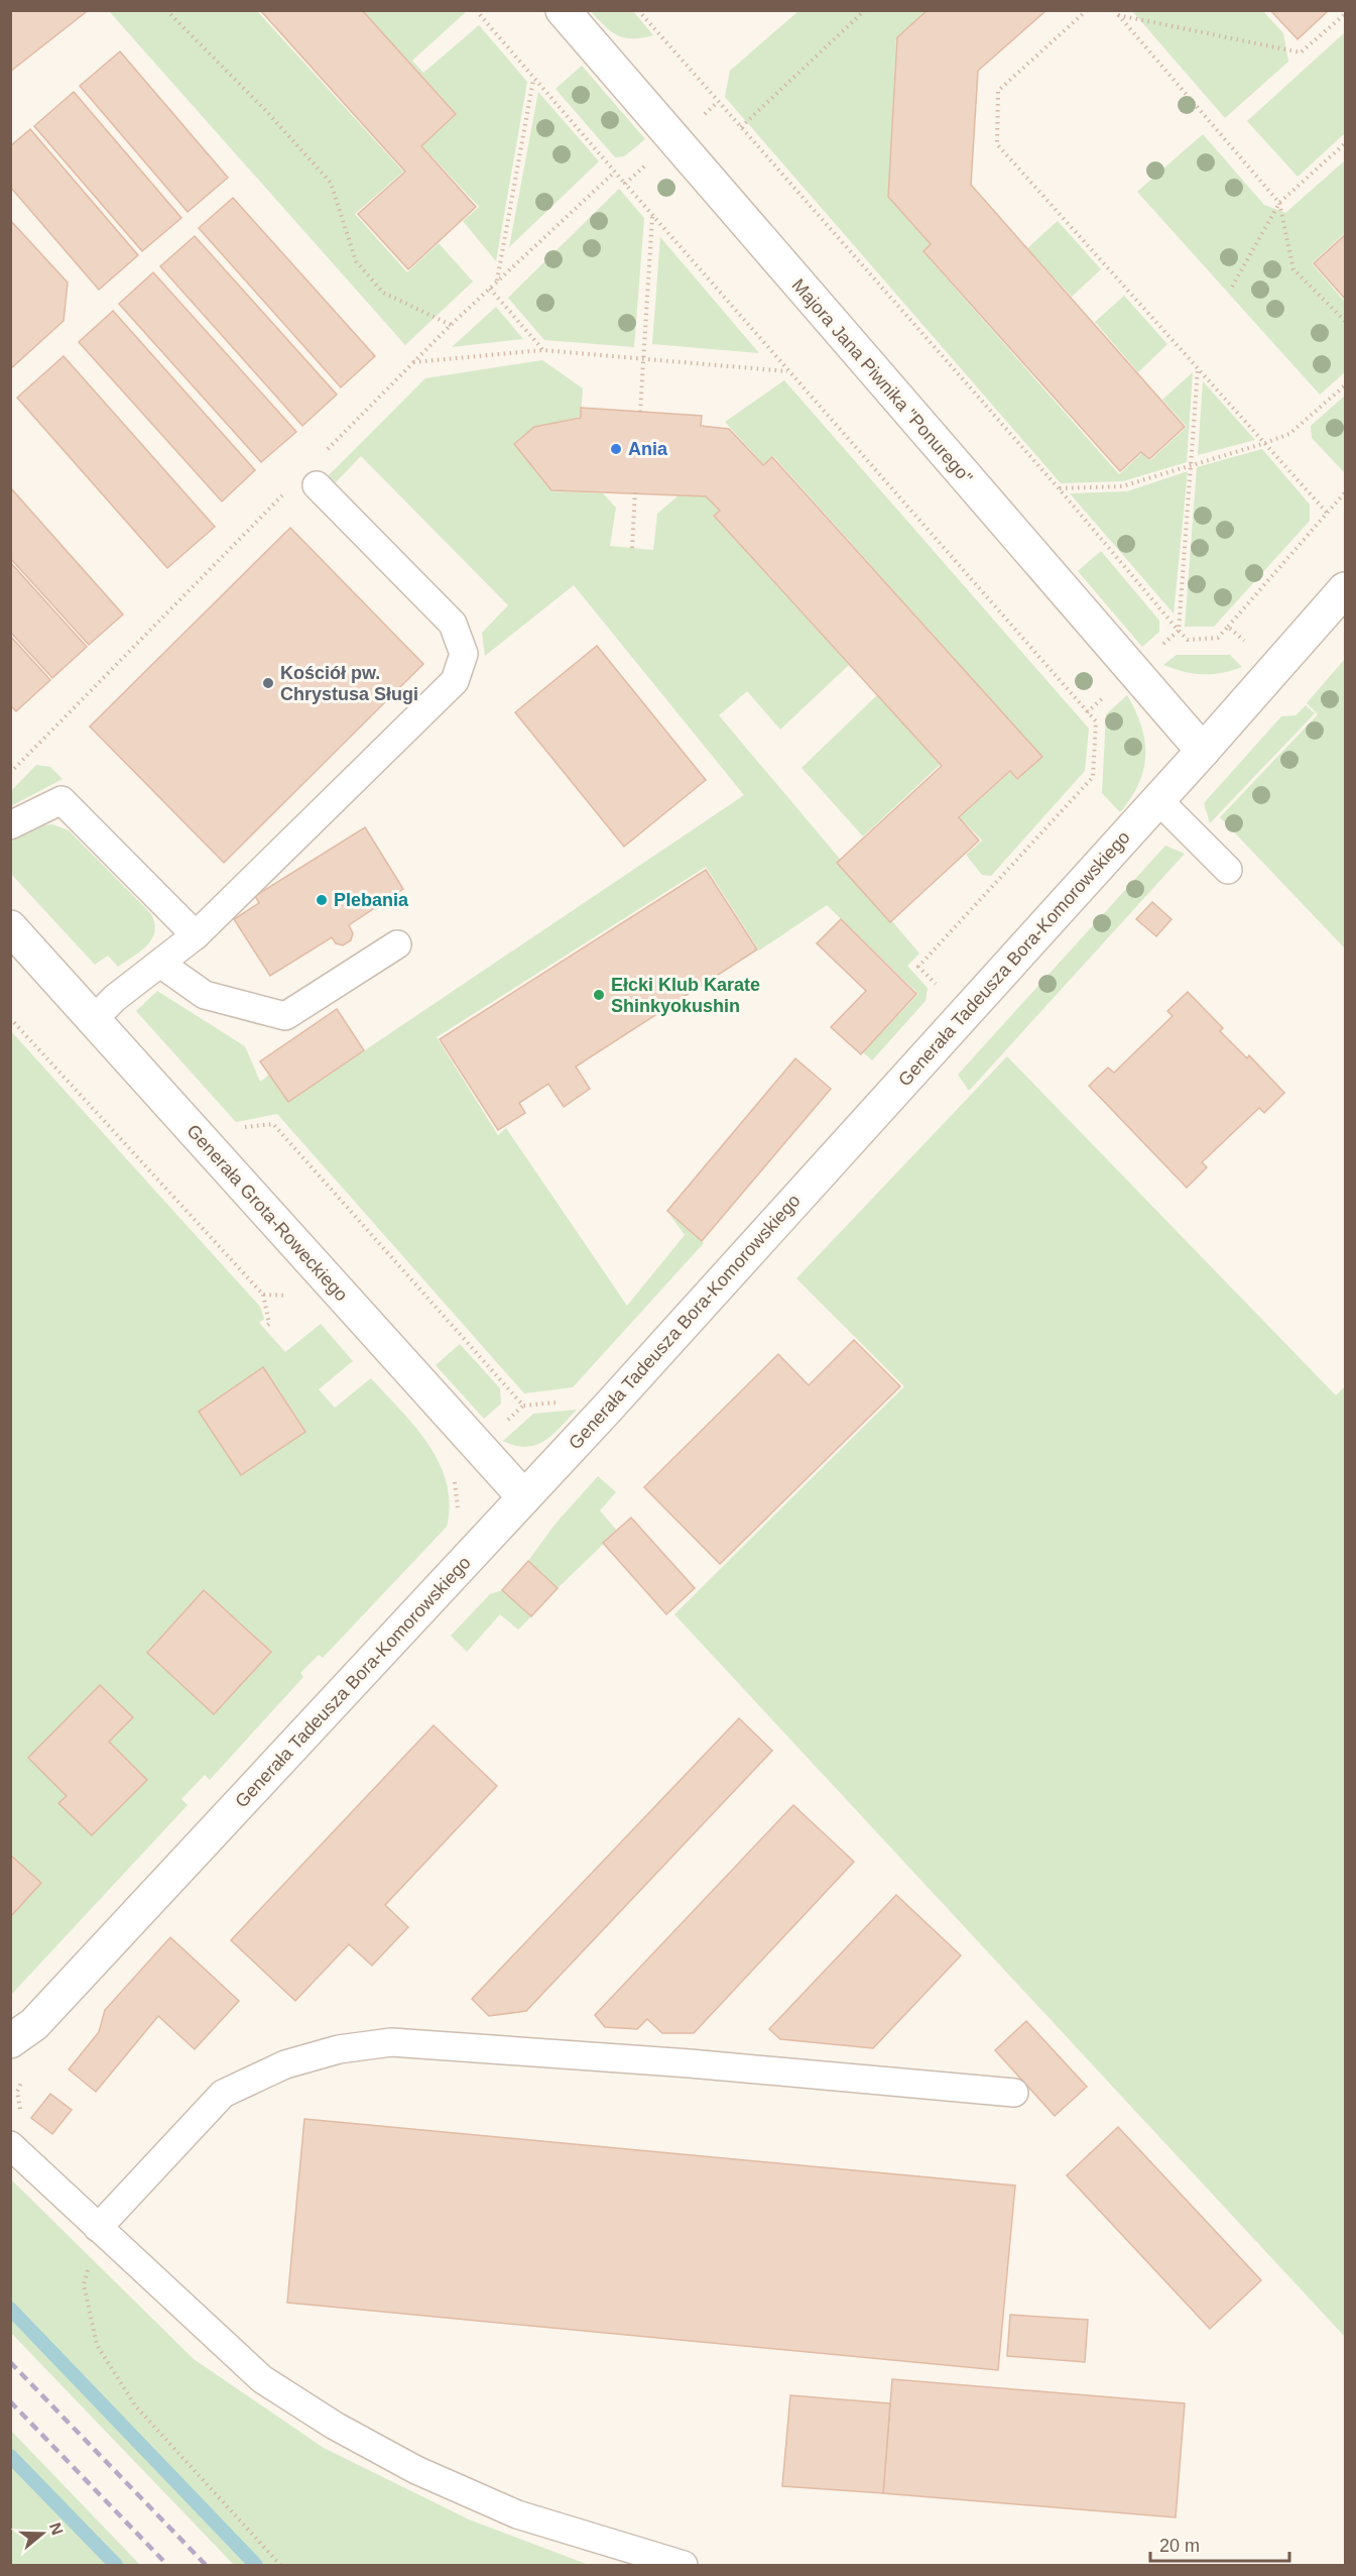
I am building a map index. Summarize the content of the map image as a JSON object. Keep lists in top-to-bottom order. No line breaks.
{"streets":{"street":["Majora Jana Piwnika \"Ponurego\"","Generała Tadeusza Bora-Komorowskiego","Generała Grota-Roweckiego"]},"crossings":[["Majora Jana Piwnika \"Ponurego\"","Generała Tadeusza Bora-Komorowskiego"],["Generała Tadeusza Bora-Komorowskiego","Generała Grota-Roweckiego"]],"places":["Ania","Kościół pw. Chrystusa Sługi","Plebania","Ełcki Klub Karate Shinkyokushin"],"scale_bar":"20 m","north":"right"}
